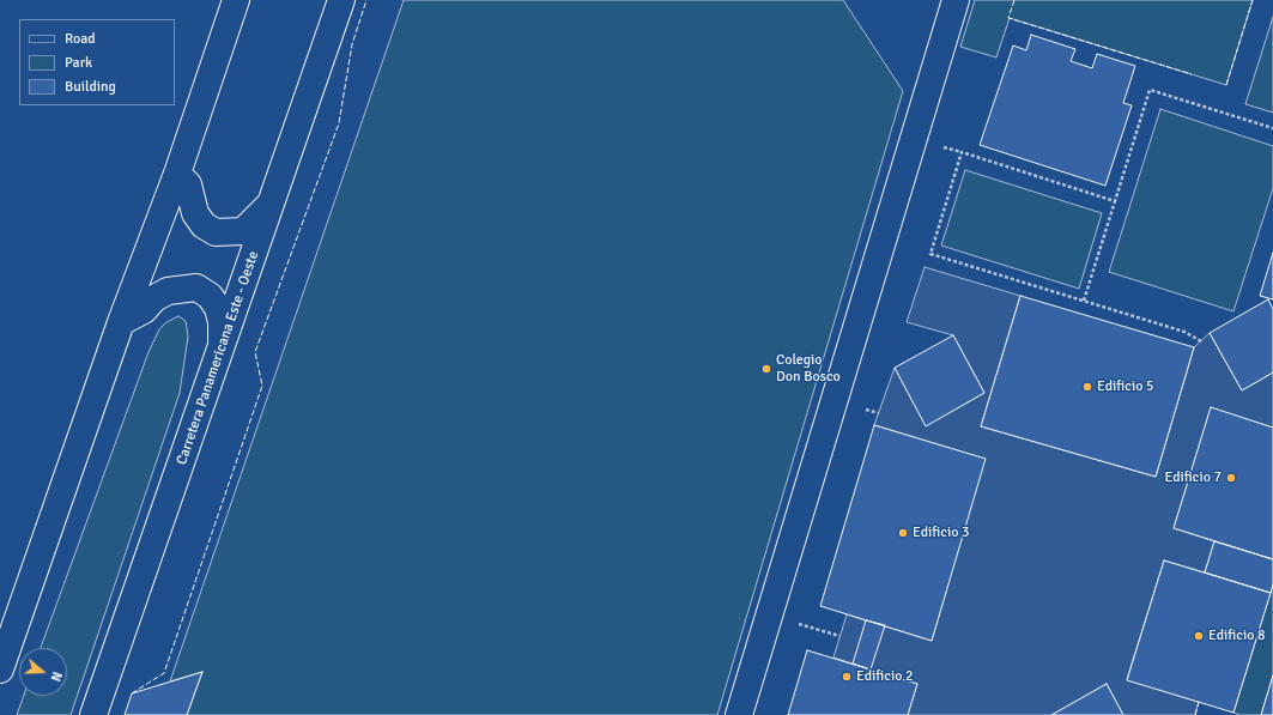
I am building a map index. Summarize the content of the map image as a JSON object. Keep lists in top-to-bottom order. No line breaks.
{"streets":{"main road":["Carretera Panamericana Este - Oeste"]},"places":["Colegio Don Bosco","Edificio 5","Edificio 7","Edificio 3","Edificio 8","Edificio 2"],"legend":["Road","Park","Building"],"north":"right"}
